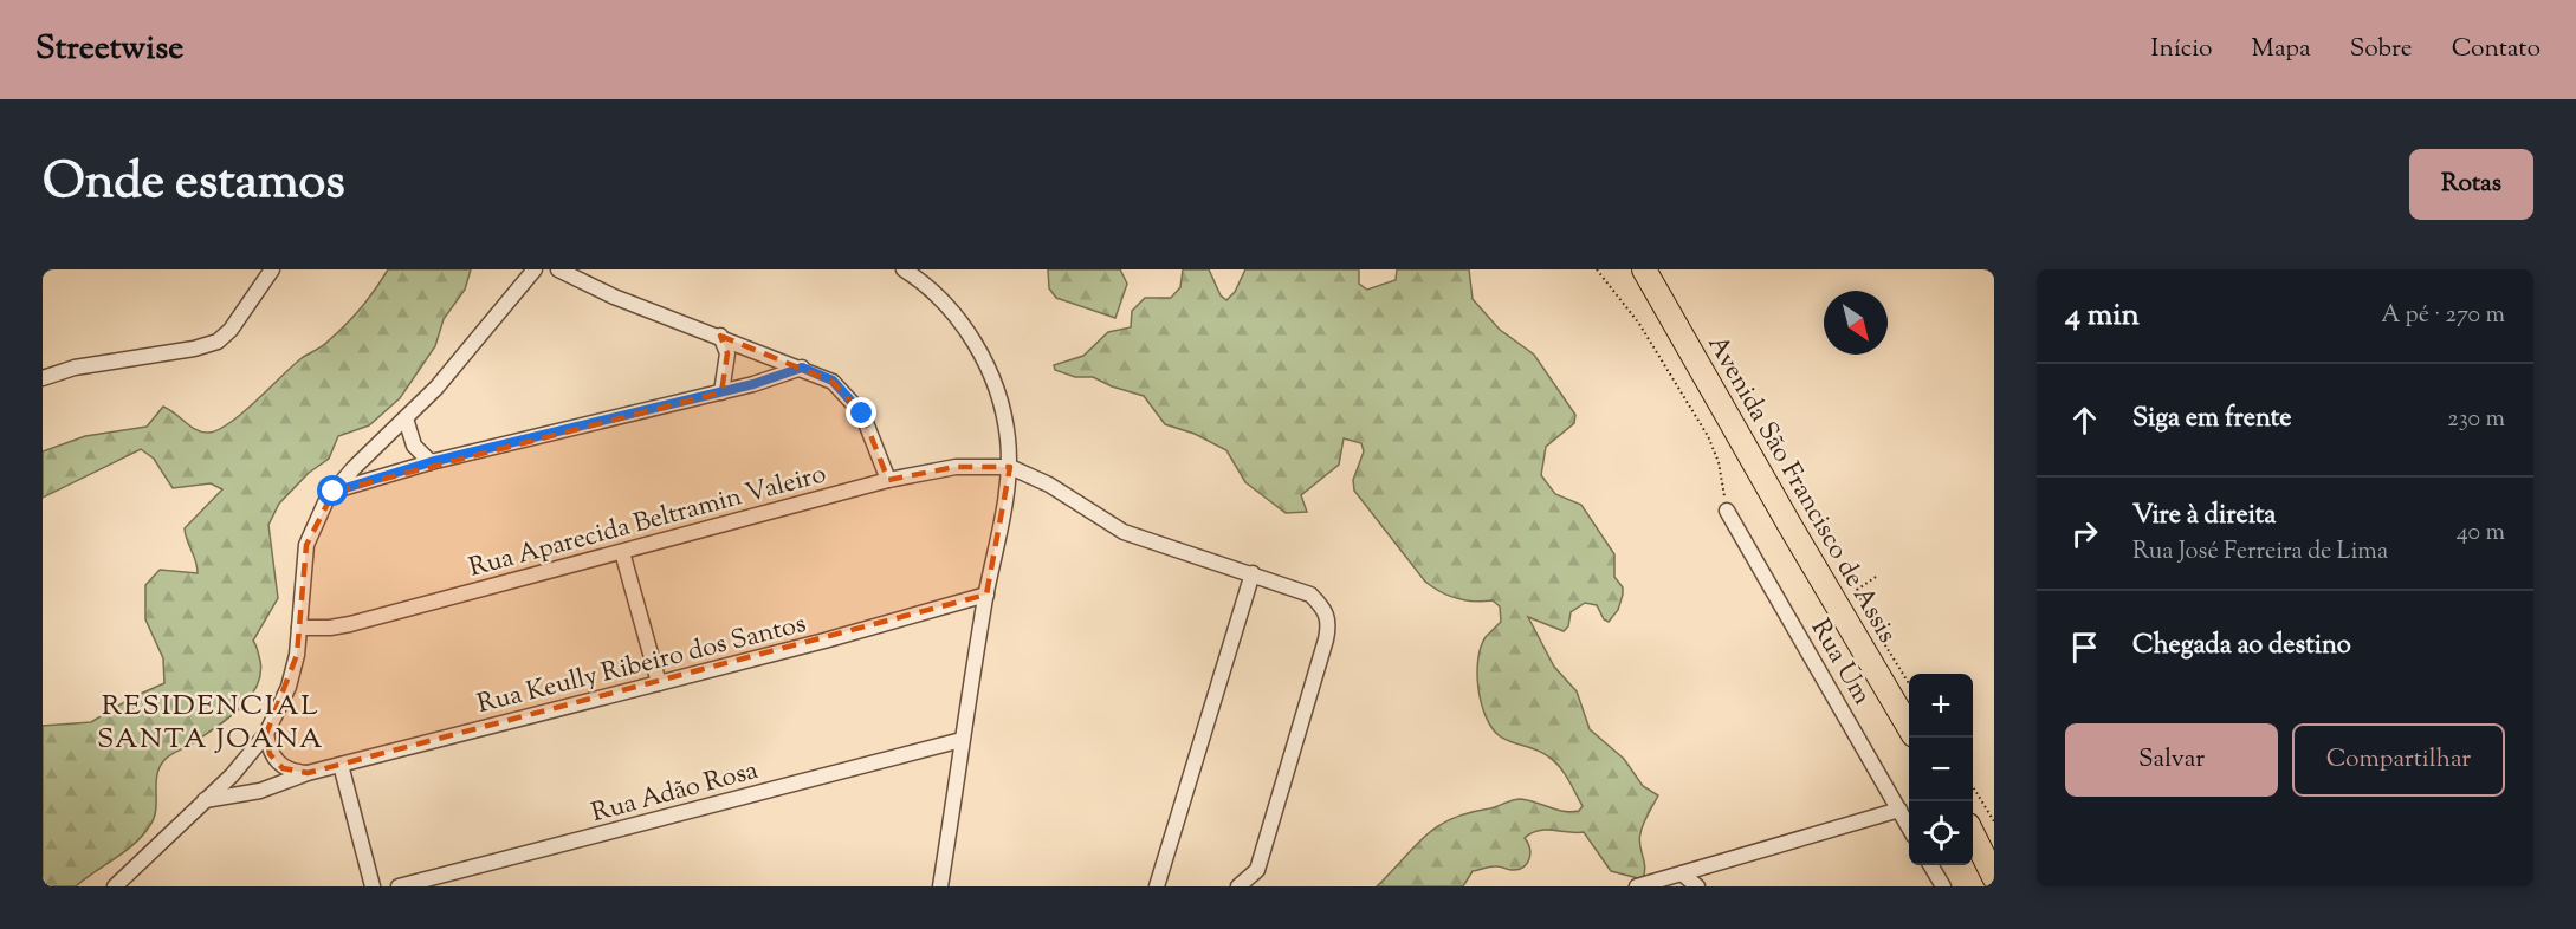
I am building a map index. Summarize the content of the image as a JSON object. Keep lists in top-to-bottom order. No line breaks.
{"streets":{"main road":["Avenida São Francisco de Assis"],"street":["Rua Aparecida Beltramin Valeiro","Rua Um","Rua Keully Ribeiro dos Santos","Rua Adão Rosa"]},"districts":["RESIDENCIAL SANTA JOANA"],"north":"bottom right","page":{"header":"Streetwise","nav":["Início","Mapa","Sobre","Contato"],"title":"Onde estamos","buttons":["Rotas",["Salvar","Compartilhar"]],"heading":["4 min","A pé · 270 m"],"list":[["Siga em frente","230 m"],["Vire à direita","Rua José Ferreira de Lima","40 m"],"Chegada ao destino"],"map_buttons":["+","−"]}}
